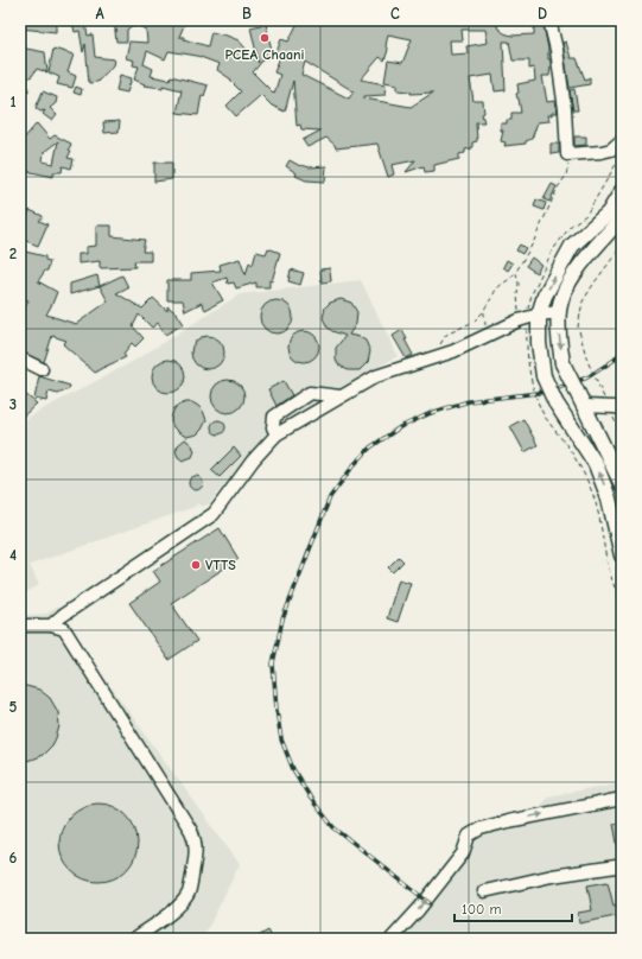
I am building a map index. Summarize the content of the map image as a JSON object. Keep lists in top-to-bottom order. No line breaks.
{"places":["PCEA Chaani","VTTS"],"scale_bar":"100 m","grid":{"columns":["A","B","C","D"],"rows":["1","2","3","4","5","6"]}}
